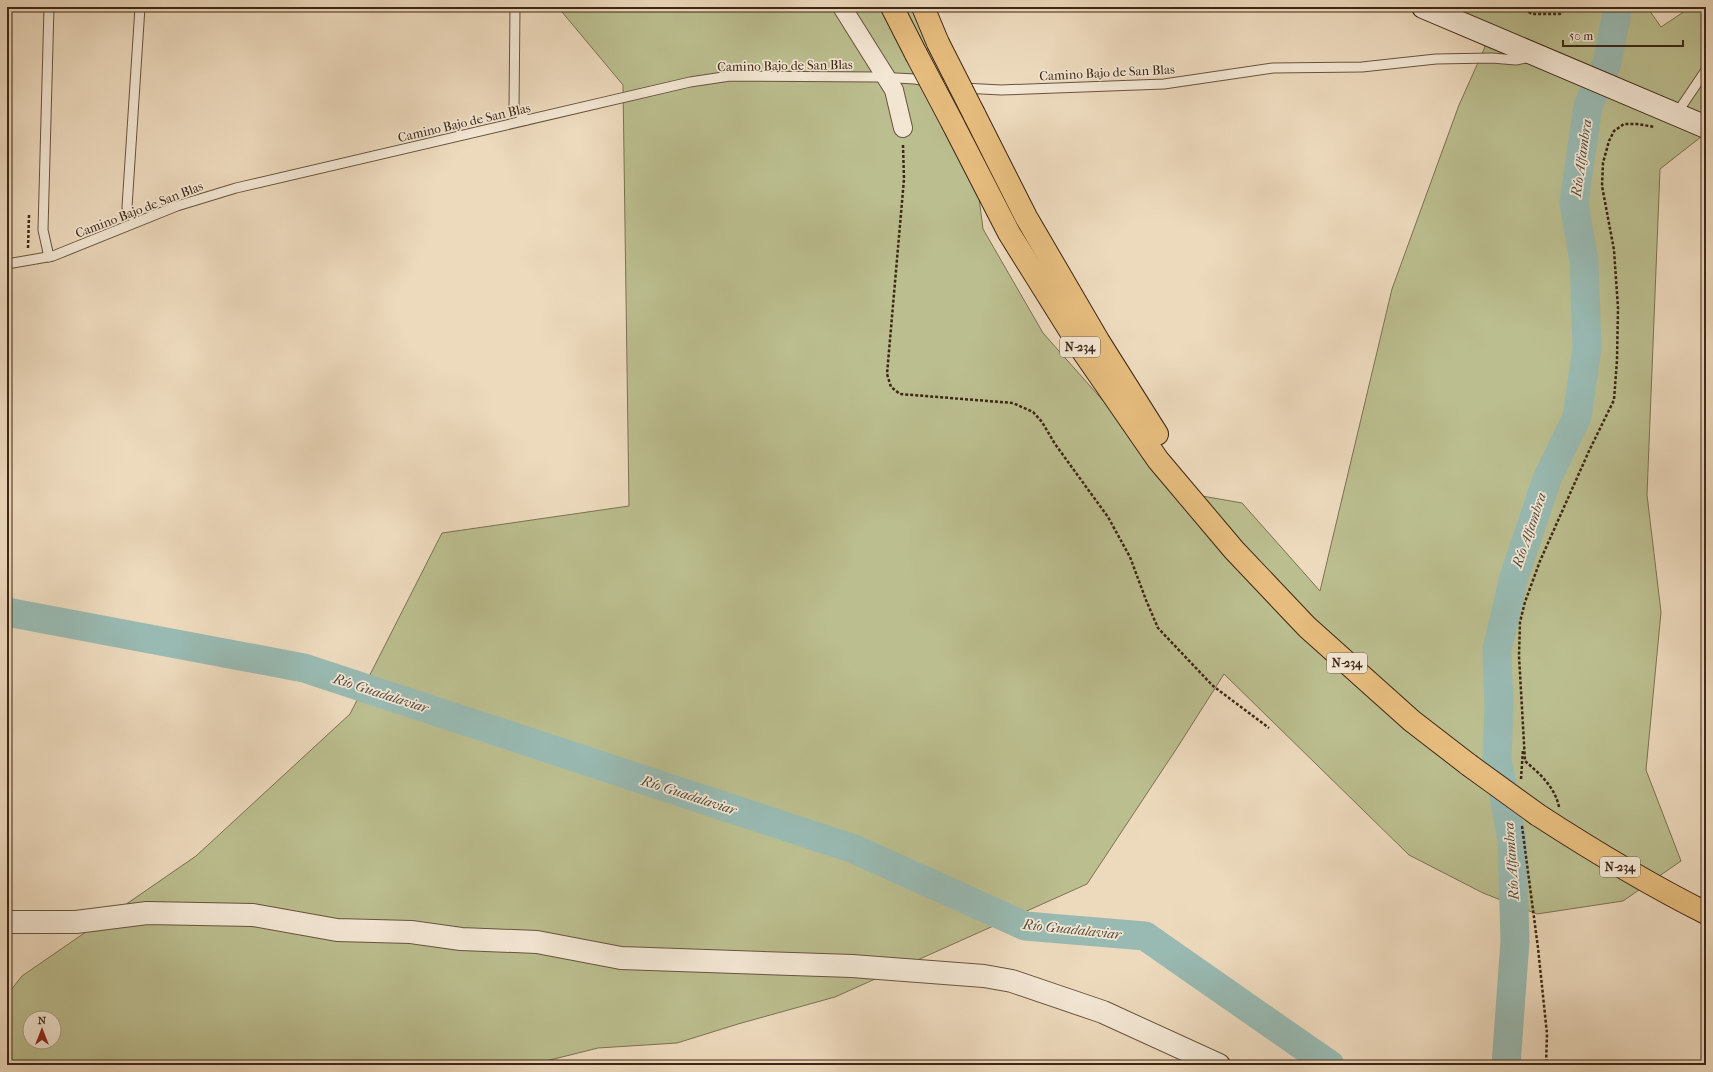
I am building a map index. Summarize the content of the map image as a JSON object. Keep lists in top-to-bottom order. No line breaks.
{"streets":{"highway":["N-234"],"lane":["Camino Bajo de San Blas"]},"water":["Río Alfambra","Río Guadalaviar"],"scale_bar":"50 m","north":"top"}
